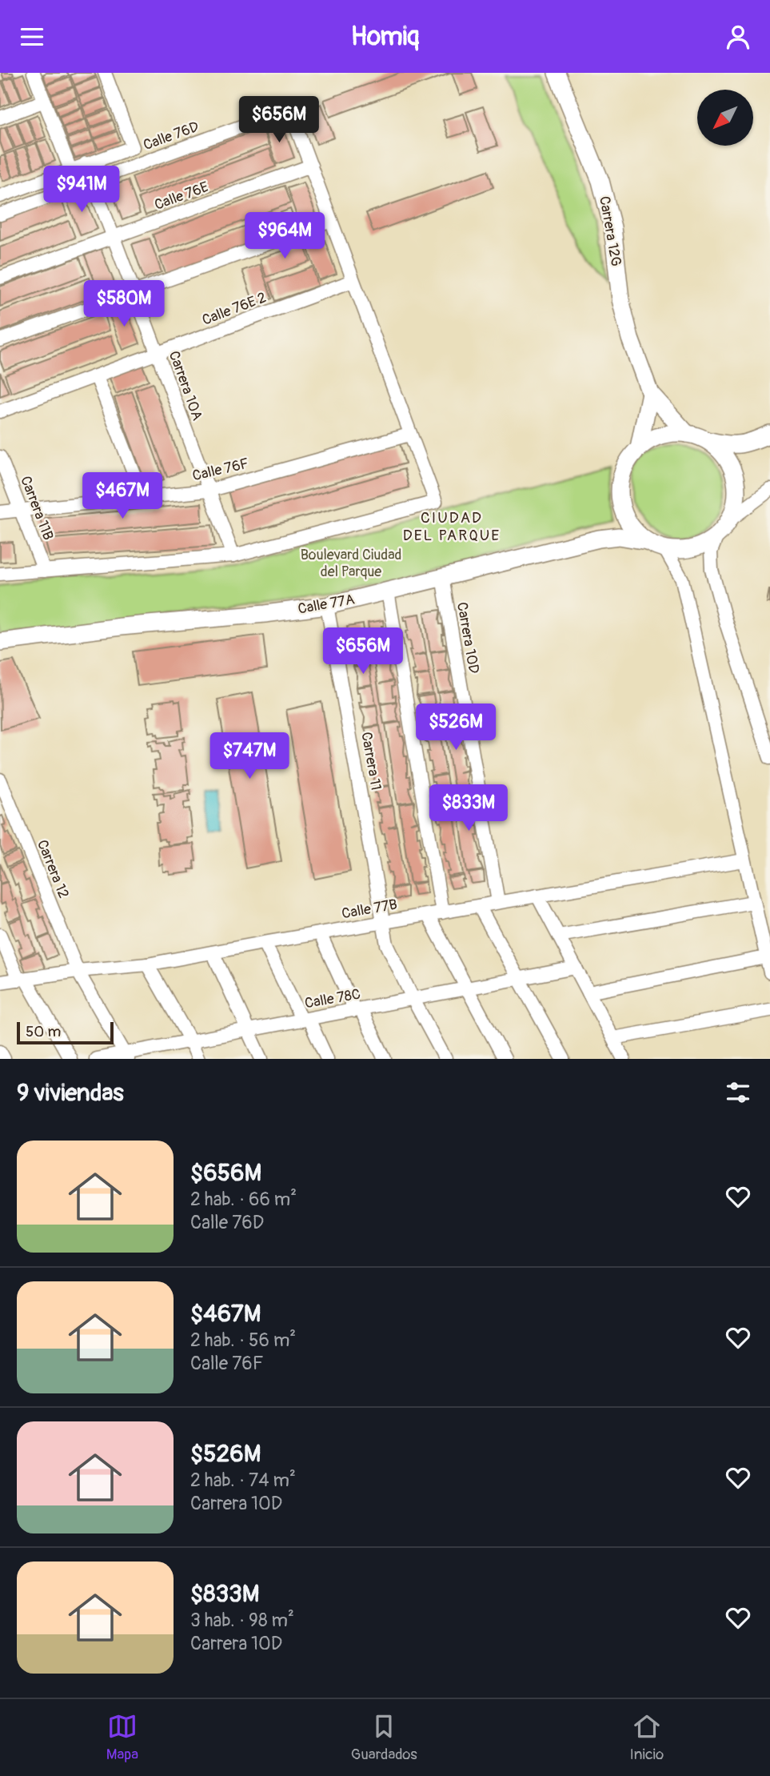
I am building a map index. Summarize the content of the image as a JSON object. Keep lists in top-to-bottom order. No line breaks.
{"streets":{"street":["Calle 76D","Calle 76E","Carrera 12G","Calle 76E 2","Carrera 10A","Calle 76F","Carrera 11B","Calle 77A","Carrera 10D","Carrera 11","Carrera 12","Calle 77B","Calle 78C"]},"crossings":[["Calle 76D","Calle 76E"],["Calle 76D","Carrera 10A"],["Calle 76E","Carrera 10A"],["Carrera 12G","Calle 77A"],["Calle 76E 2","Carrera 10A"],["Carrera 10A","Calle 76F"],["Calle 76F","Carrera 11B"],["Calle 77A","Carrera 10D"],["Calle 77A","Carrera 11"],["Carrera 10D","Calle 77B"],["Carrera 11","Calle 77B"],["Carrera 11","Calle 78C"],["Carrera 12","Calle 77B"],["Carrera 12","Calle 78C"]],"districts":["CIUDAD DEL PARQUE"],"parks":["Boulevard Ciudad del Parque"],"scale_bar":"50 m","north":"bottom left","page":{"header":"Homiq","price":["$656M","$941M","$964M","$580M","$467M","$656M","$526M","$747M","$833M"],"scale":"50 m","heading":"9 viviendas","list":[{"name":"$656M","note":"2 hab. · 66 m² · Calle 76D"},{"name":"$467M","note":"2 hab. · 56 m² · Calle 76F"},{"name":"$526M","note":"2 hab. · 74 m² · Carrera 10D"},{"name":"$833M","note":"3 hab. · 98 m² · Carrera 10D"}],"tabs":["Mapa","Guardados","Inicio"]}}
